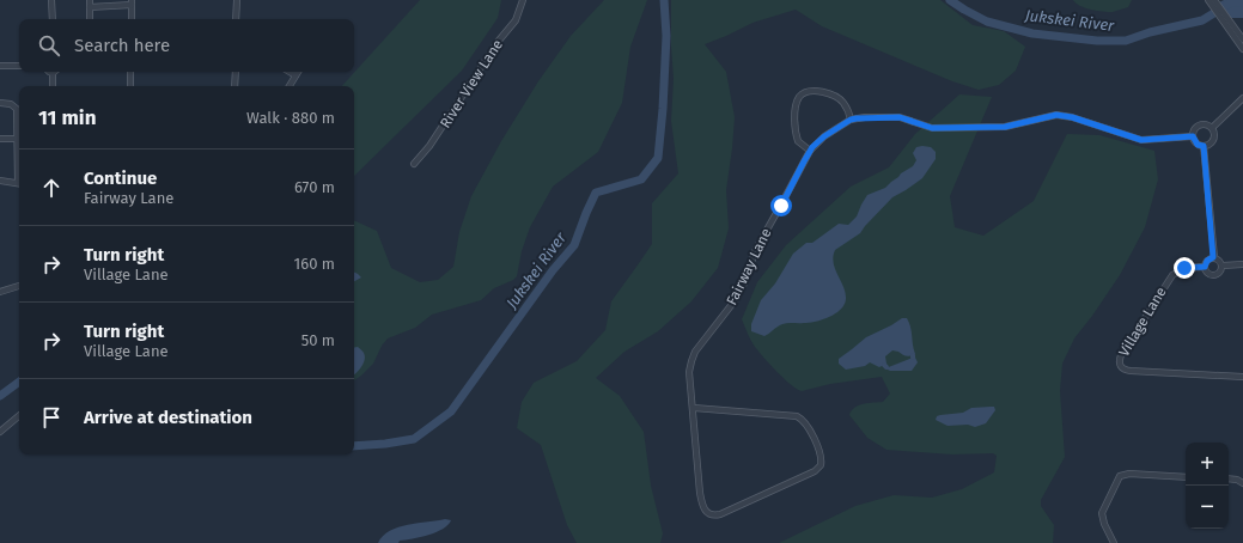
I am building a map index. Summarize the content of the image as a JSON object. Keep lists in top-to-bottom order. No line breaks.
{"streets":{"street":["River View Lane","Fairway Lane","Village Lane"]},"water":["Jukskei River"],"page":{"search":"Search here","heading":["11 min","Walk · 880 m"],"list":[["Continue","Fairway Lane","670 m"],["Turn right","Village Lane","160 m"],["Turn right","Village Lane","50 m"],"Arrive at destination"],"map_buttons":["+","−"]}}
